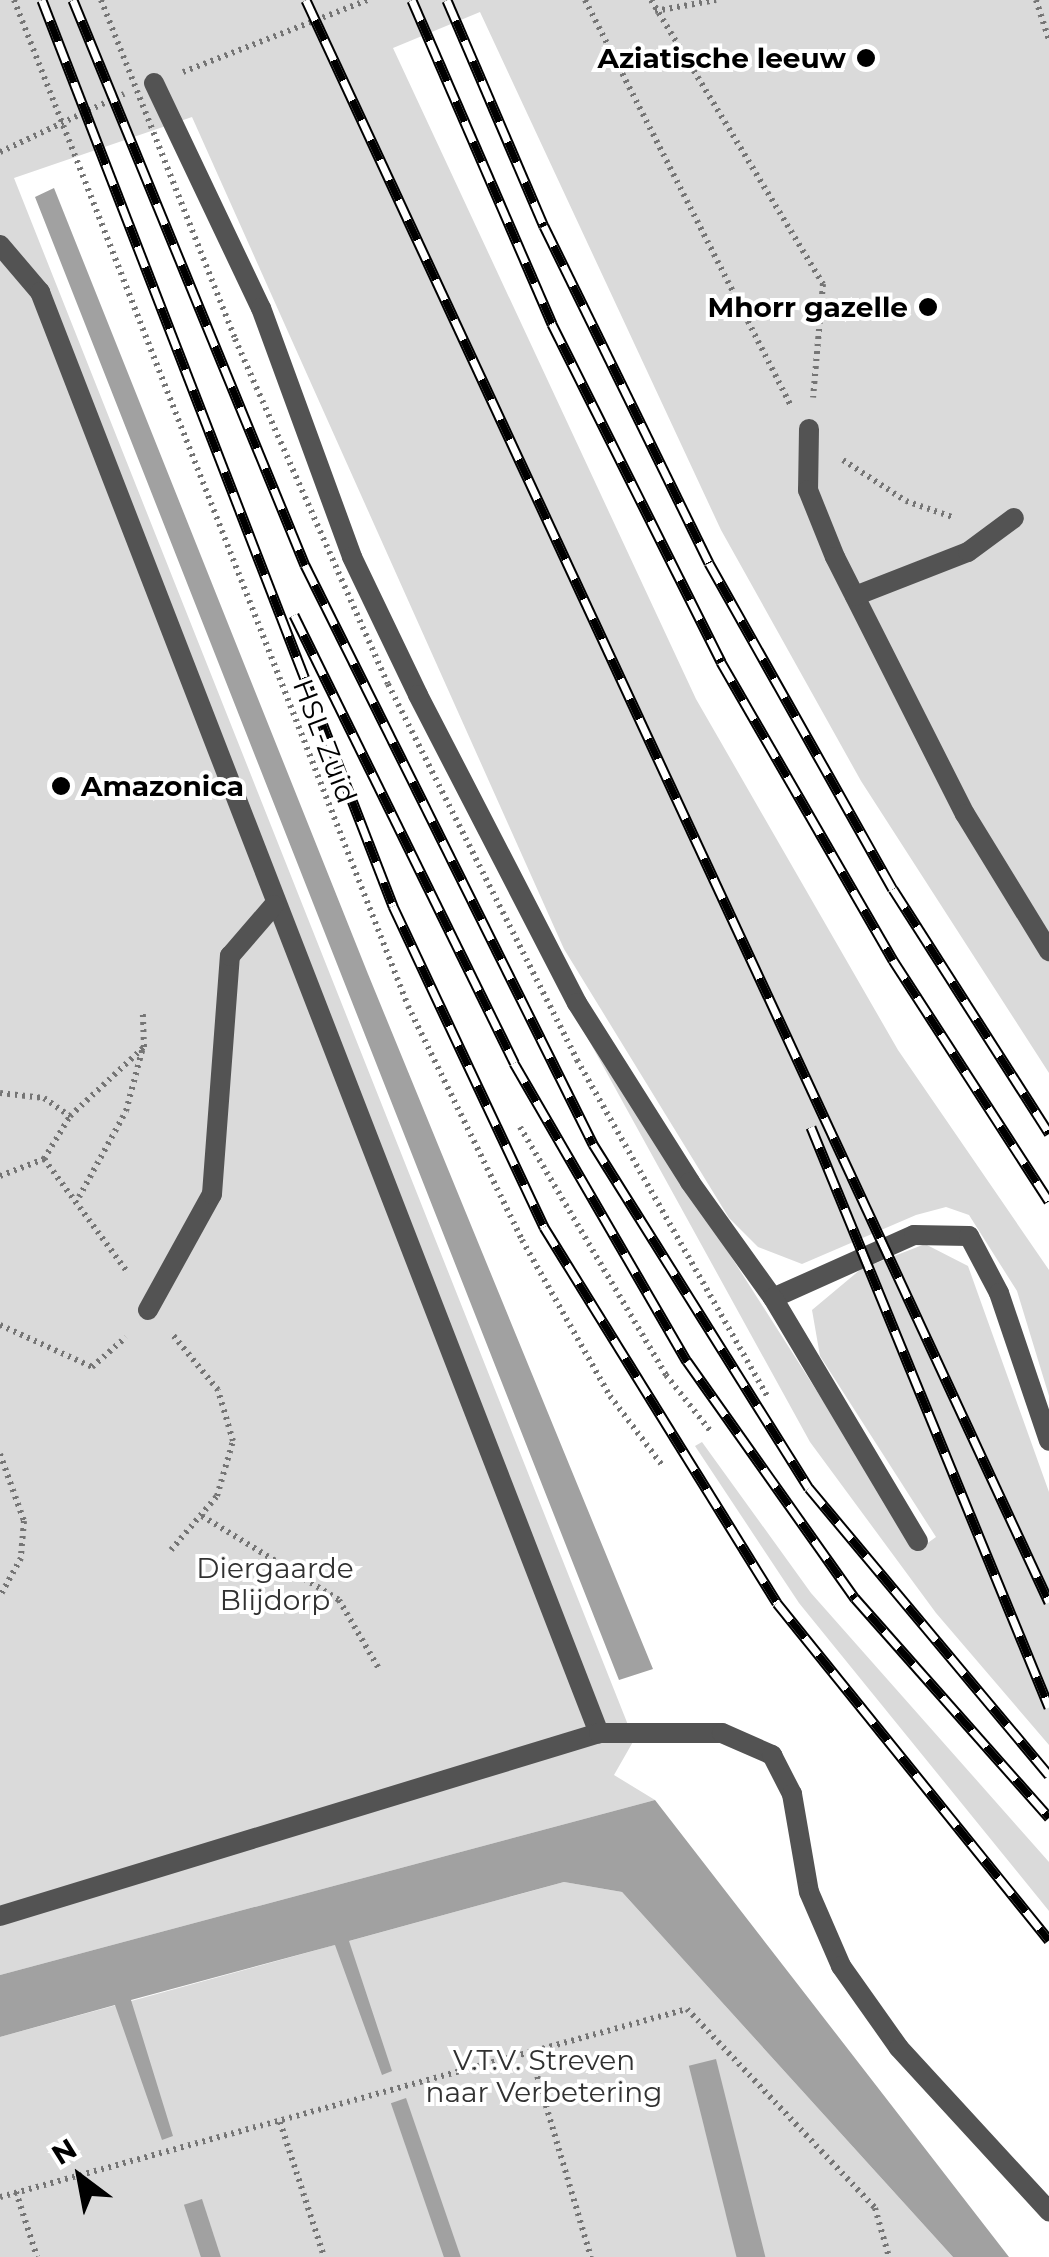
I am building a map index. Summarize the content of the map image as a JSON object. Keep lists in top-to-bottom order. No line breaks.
{"streets":{"path":["HSL-Zuid"]},"parks":["Diergaarde Blijdorp","V.T.V. Streven naar Verbetering"],"places":["Aziatische leeuw","Mhorr gazelle","Amazonica"],"north":"top left"}
